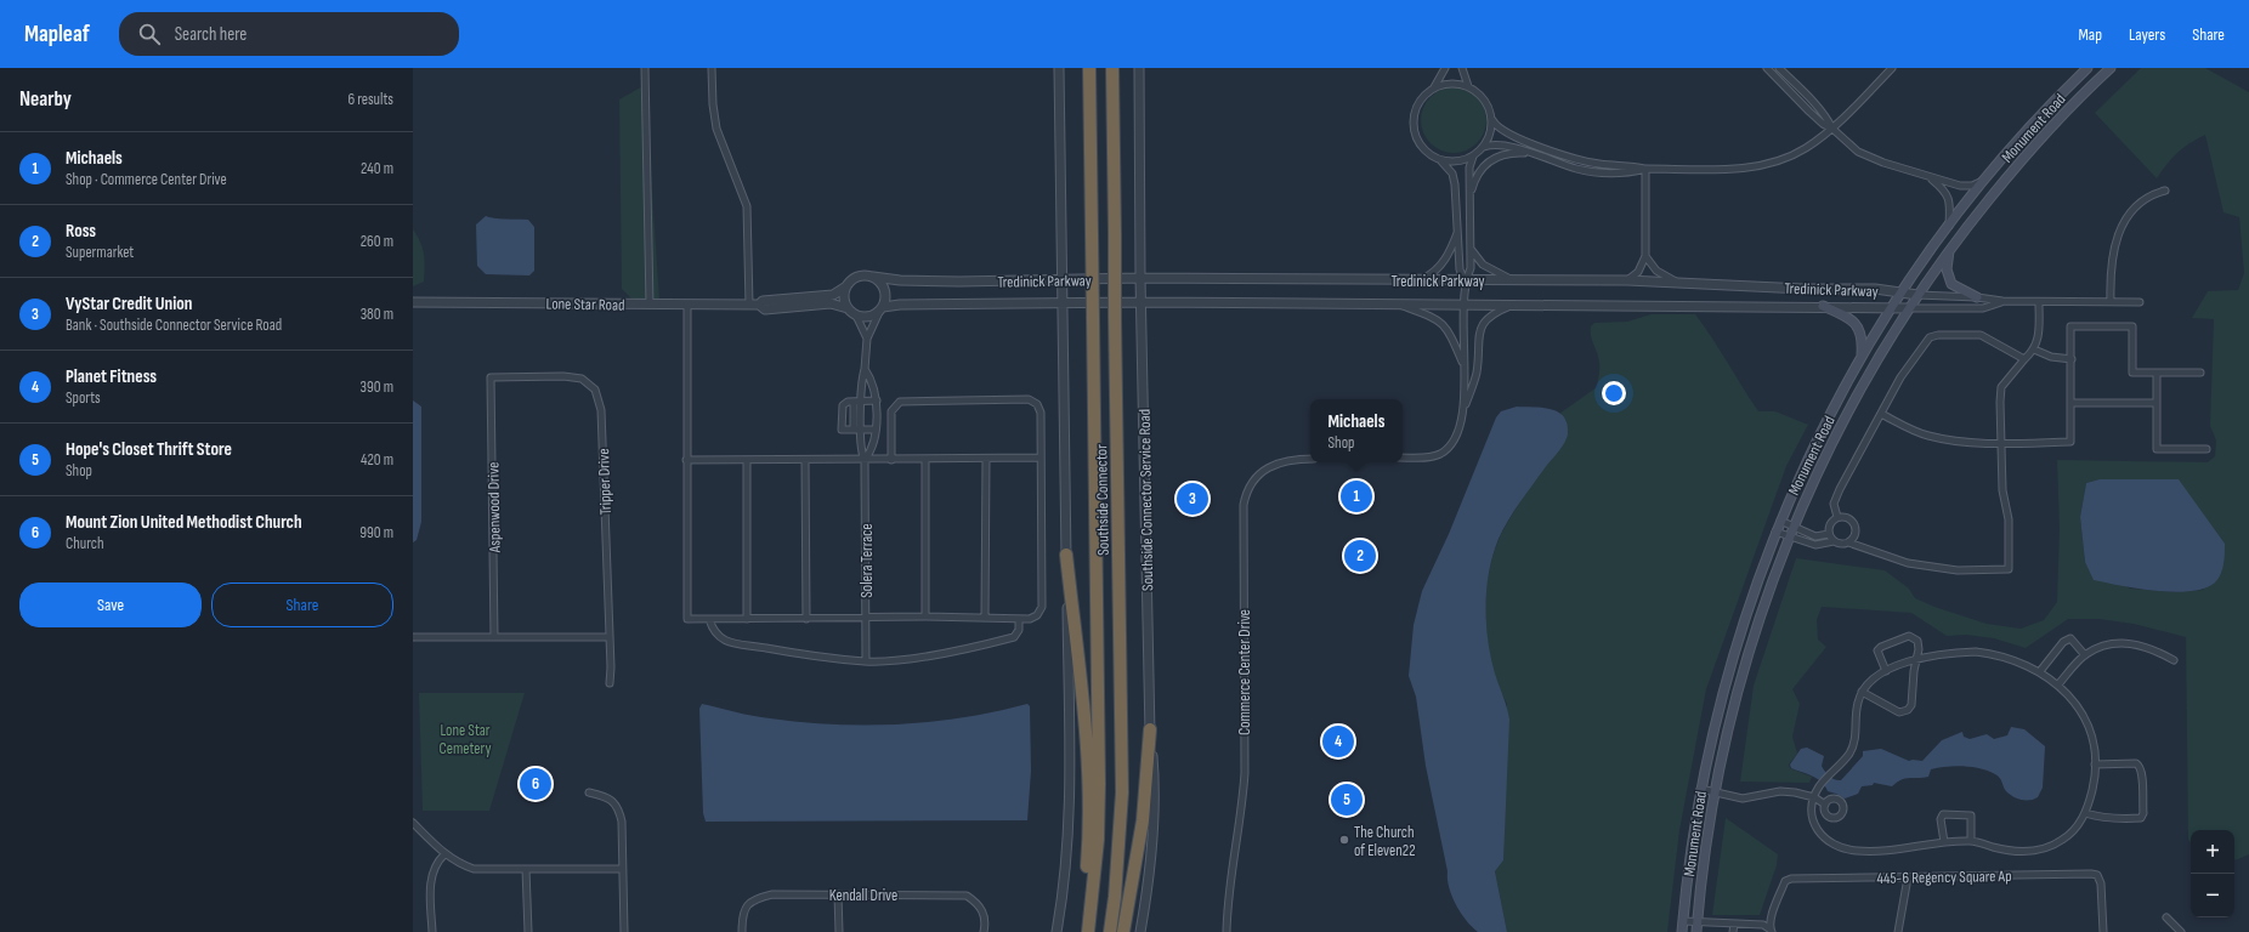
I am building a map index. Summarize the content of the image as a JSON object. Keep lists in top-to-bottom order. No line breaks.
{"streets":{"highway":["Southside Connector"],"main road":["Monument Road"],"street":["Tredinick Parkway","Lone Star Road","Tripper Drive","Southside Connector Service Road","Aspenwood Drive","Solera Terrace","Commerce Center Drive","445-6 Regency Square Ap","Kendall Drive"]},"crossings":[["Monument Road","Tredinick Parkway"],["Monument Road","445-6 Regency Square Ap"],["Tredinick Parkway","Lone Star Road"],["Tredinick Parkway","Southside Connector Service Road"],["Tredinick Parkway","Solera Terrace"],["Lone Star Road","Solera Terrace"],["Tripper Drive","Aspenwood Drive"]],"parks":["Lone Star Cemetery"],"places":["The Church of Eleven22"],"page":{"header":"Mapleaf","search":"Search here","nav":["Map","Layers","Share"],"heading":["Nearby","6 results"],"list":[{"mark":"1","name":"Michaels","note":"Shop · Commerce Center Drive","value":"240 m"},{"mark":"2","name":"Ross","note":"Supermarket","value":"260 m"},{"mark":"3","name":"VyStar Credit Union","note":"Bank · Southside Connector Service Road","value":"380 m"},{"mark":"4","name":"Planet Fitness","note":"Sports","value":"390 m"},{"mark":"5","name":"Hope's Closet Thrift Store","note":"Shop","value":"420 m"},{"mark":"6","name":"Mount Zion United Methodist Church","note":"Church","value":"990 m"}],"popup":["Michaels","Shop"],"pins":["1","3","2","4","6","5"],"buttons":["Save","Share"],"map_buttons":["+","−"]}}
